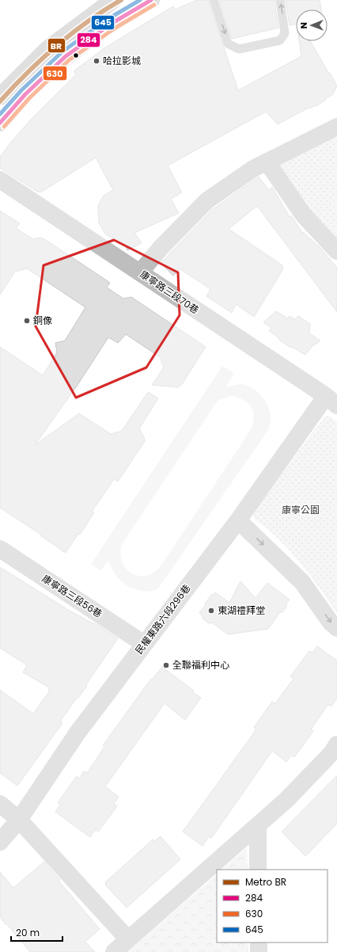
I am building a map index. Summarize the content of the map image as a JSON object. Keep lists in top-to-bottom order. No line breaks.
{"streets":{"street":["康寧路三段70巷","康寧路三段56巷","民權東路六段296巷"]},"crossings":[["康寧路三段70巷","民權東路六段296巷"],["康寧路三段56巷","民權東路六段296巷"]],"parks":["康寧公園"],"places":["哈拉影城","銅像","東湖禮拜堂","全聯福利中心"],"lines":["metro line BR","transit line 284","transit line 645","transit line 630"],"legend":["Metro BR","284","630","645"],"scale_bar":"20 m","north":"left"}
